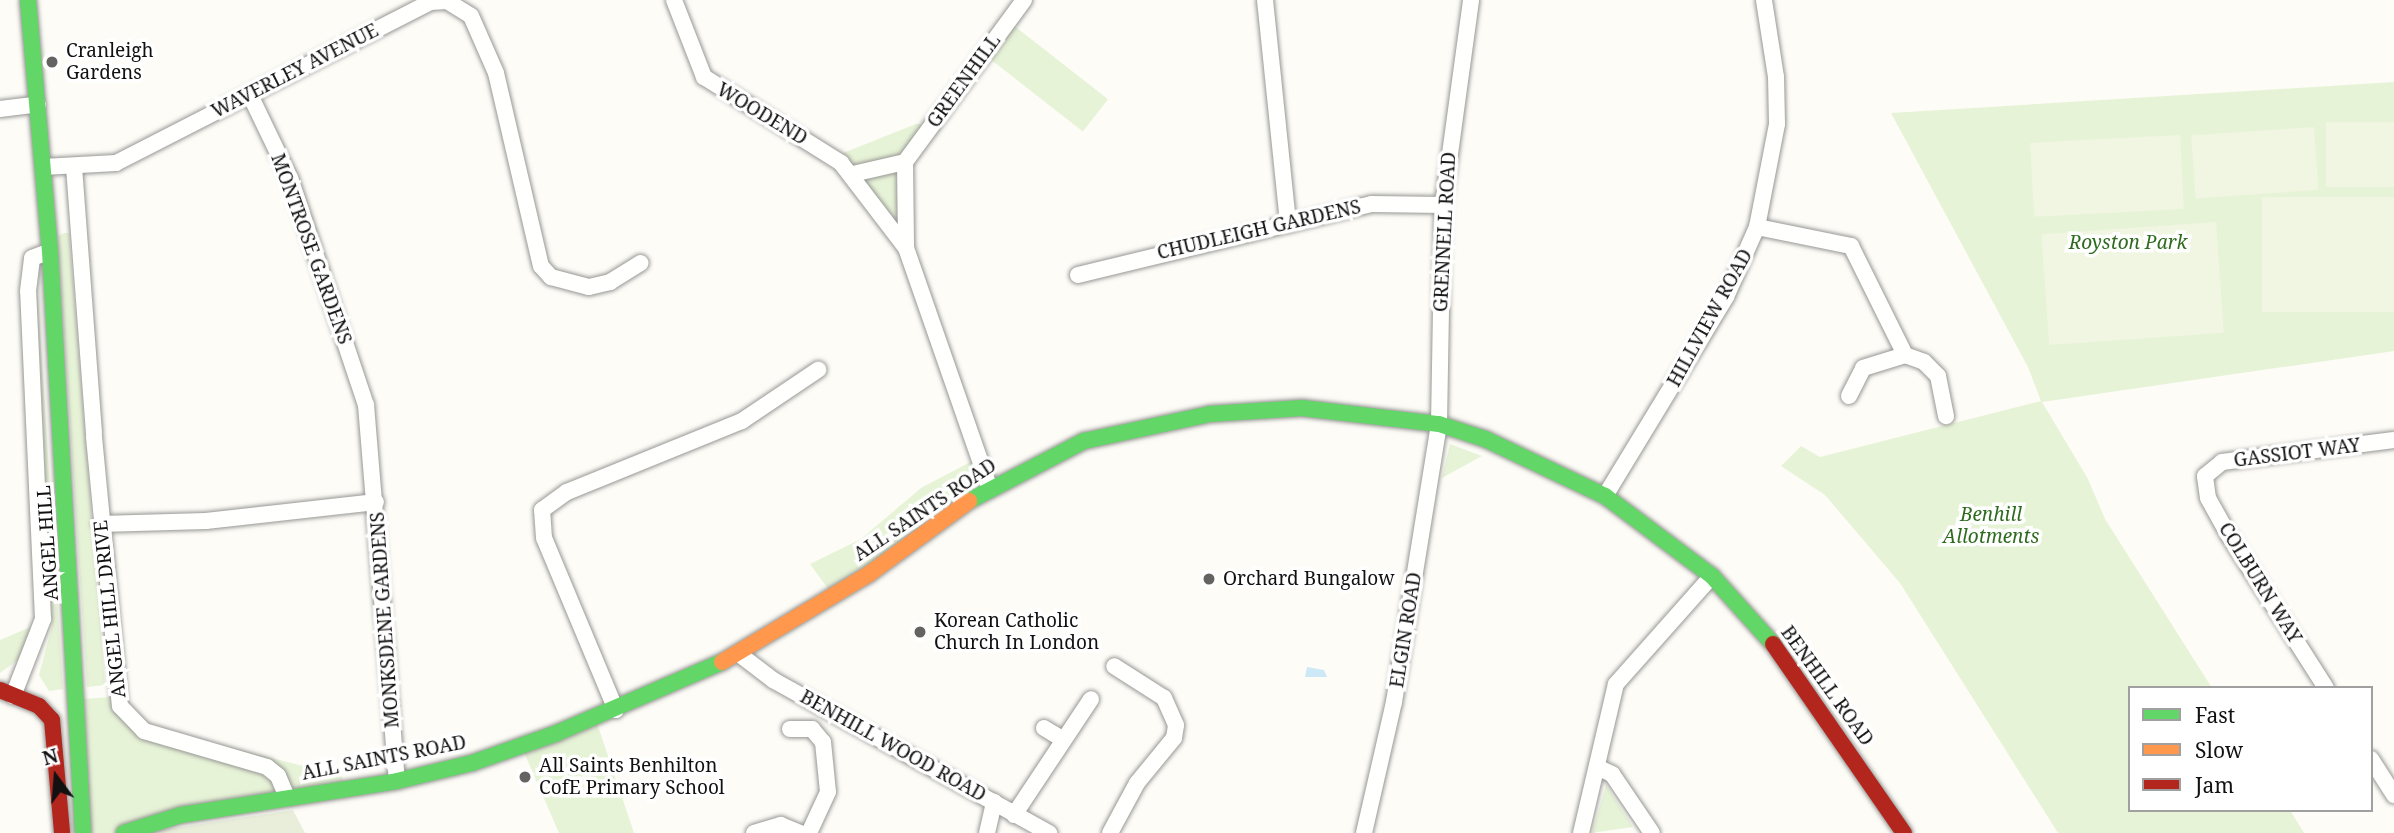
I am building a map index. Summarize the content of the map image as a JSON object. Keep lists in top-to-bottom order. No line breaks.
{"streets":{"street":["WAVERLEY AVENUE","GREENHILL","WOODEND","CHUDLEIGH GARDENS","GRENNELL ROAD","MONTROSE GARDENS","HILLVIEW ROAD","GASSIOT WAY","ALL SAINTS ROAD","ANGEL HILL","COLBURN WAY","ANGEL HILL DRIVE","MONKSDENE GARDENS","ELGIN ROAD","BENHILL ROAD","BENHILL WOOD ROAD"]},"crossings":[["WAVERLEY AVENUE","MONTROSE GARDENS"],["WAVERLEY AVENUE","ANGEL HILL"],["WAVERLEY AVENUE","ANGEL HILL DRIVE"],["GREENHILL","WOODEND"],["WOODEND","ALL SAINTS ROAD"],["CHUDLEIGH GARDENS","GRENNELL ROAD"],["GRENNELL ROAD","ALL SAINTS ROAD"],["GRENNELL ROAD","ELGIN ROAD"],["MONTROSE GARDENS","MONKSDENE GARDENS"],["HILLVIEW ROAD","ALL SAINTS ROAD"],["HILLVIEW ROAD","BENHILL ROAD"],["GASSIOT WAY","COLBURN WAY"],["ALL SAINTS ROAD","ANGEL HILL DRIVE"],["ALL SAINTS ROAD","MONKSDENE GARDENS"],["ALL SAINTS ROAD","ELGIN ROAD"],["ALL SAINTS ROAD","BENHILL ROAD"],["ALL SAINTS ROAD","BENHILL WOOD ROAD"],["ANGEL HILL DRIVE","MONKSDENE GARDENS"]],"parks":["Royston Park","Benhill Allotments"],"places":["Cranleigh Gardens","Orchard Bungalow","Korean Catholic Church In London","All Saints Benhilton CofE Primary School"],"legend":["Fast","Slow","Jam"],"north":"top"}
